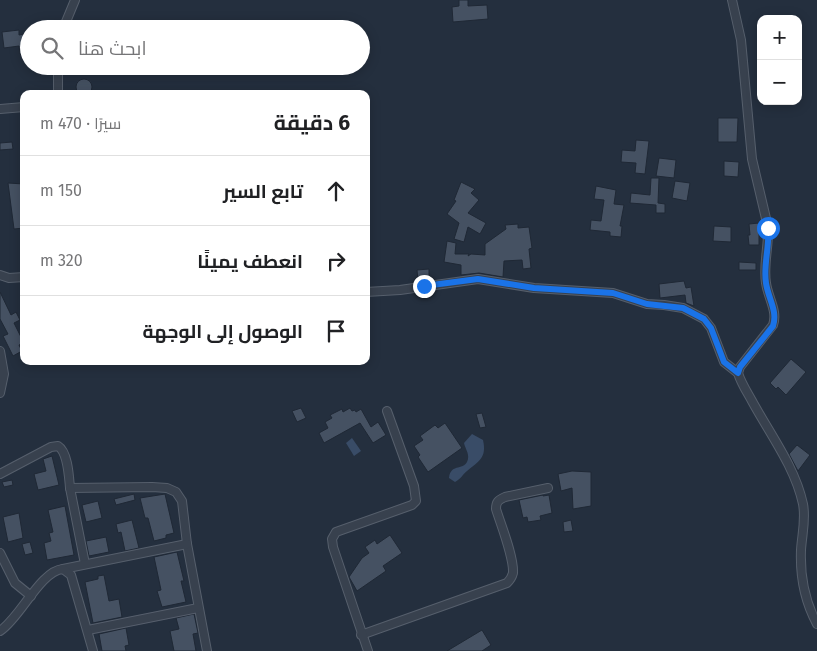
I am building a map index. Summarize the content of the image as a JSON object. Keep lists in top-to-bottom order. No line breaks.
{"page":{"map_buttons":["+","−"],"search":"ابحث هنا","heading":["6 دقيقة","سيرًا · 470 m"],"list":[["تابع السير","150 m"],["انعطف يمينًا","320 m"],"الوصول إلى الوجهة"]}}
